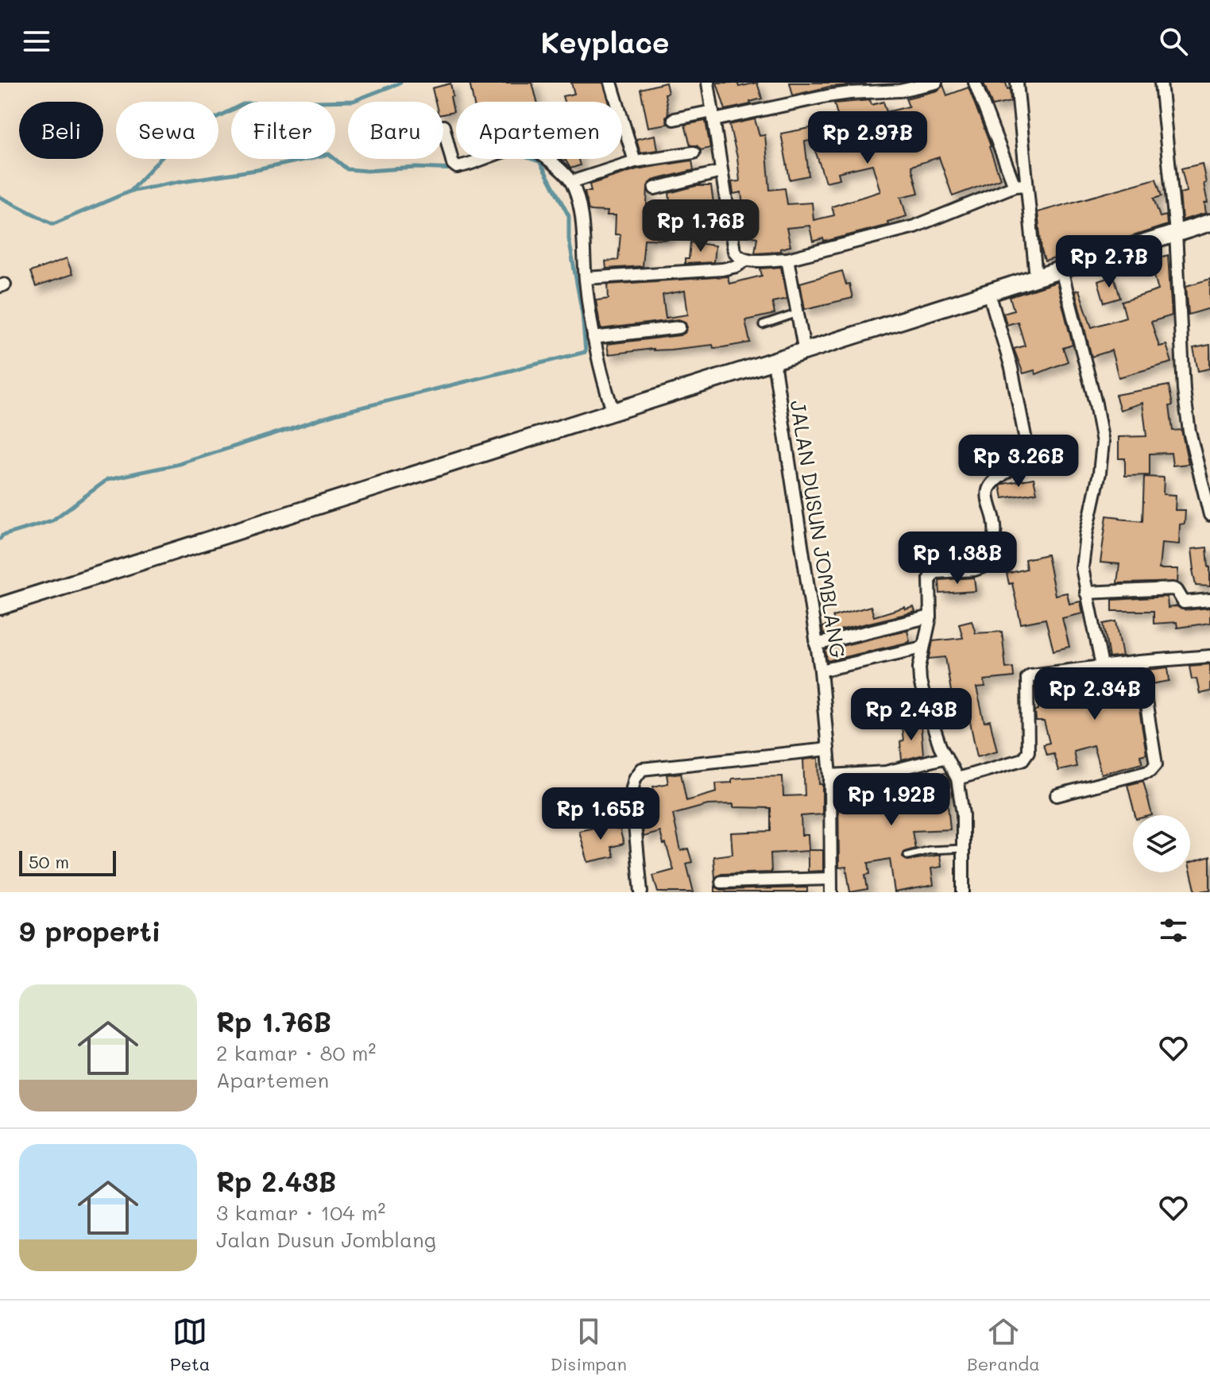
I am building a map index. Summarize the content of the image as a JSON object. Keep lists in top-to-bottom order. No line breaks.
{"streets":{"street":["JALAN DUSUN JOMBLANG"]},"scale_bar":"50 m","page":{"header":"Keyplace","chip":["Beli","Sewa","Filter","Baru","Apartemen"],"price":["Rp 2.97B","Rp 1.76B","Rp 2.7B","Rp 3.26B","Rp 1.38B","Rp 2.34B","Rp 2.43B","Rp 1.92B","Rp 1.65B"],"scale":"50 m","heading":"9 properti","list":[{"name":"Rp 1.76B","note":"2 kamar · 80 m² · Apartemen"},{"name":"Rp 2.43B","note":"3 kamar · 104 m² · Jalan Dusun Jomblang"}],"tabs":["Peta","Disimpan","Beranda"]}}
